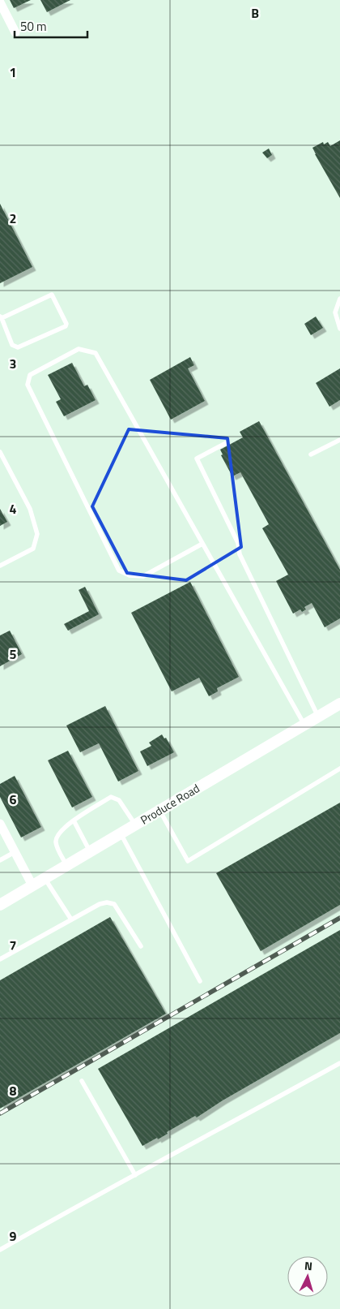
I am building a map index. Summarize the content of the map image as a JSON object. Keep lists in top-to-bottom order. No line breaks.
{"streets":{"street":["Produce Road"]},"scale_bar":"50 m","north":"top","grid":{"columns":["B"],"rows":["1","2","3","4","5","6","7","8","9"]}}
